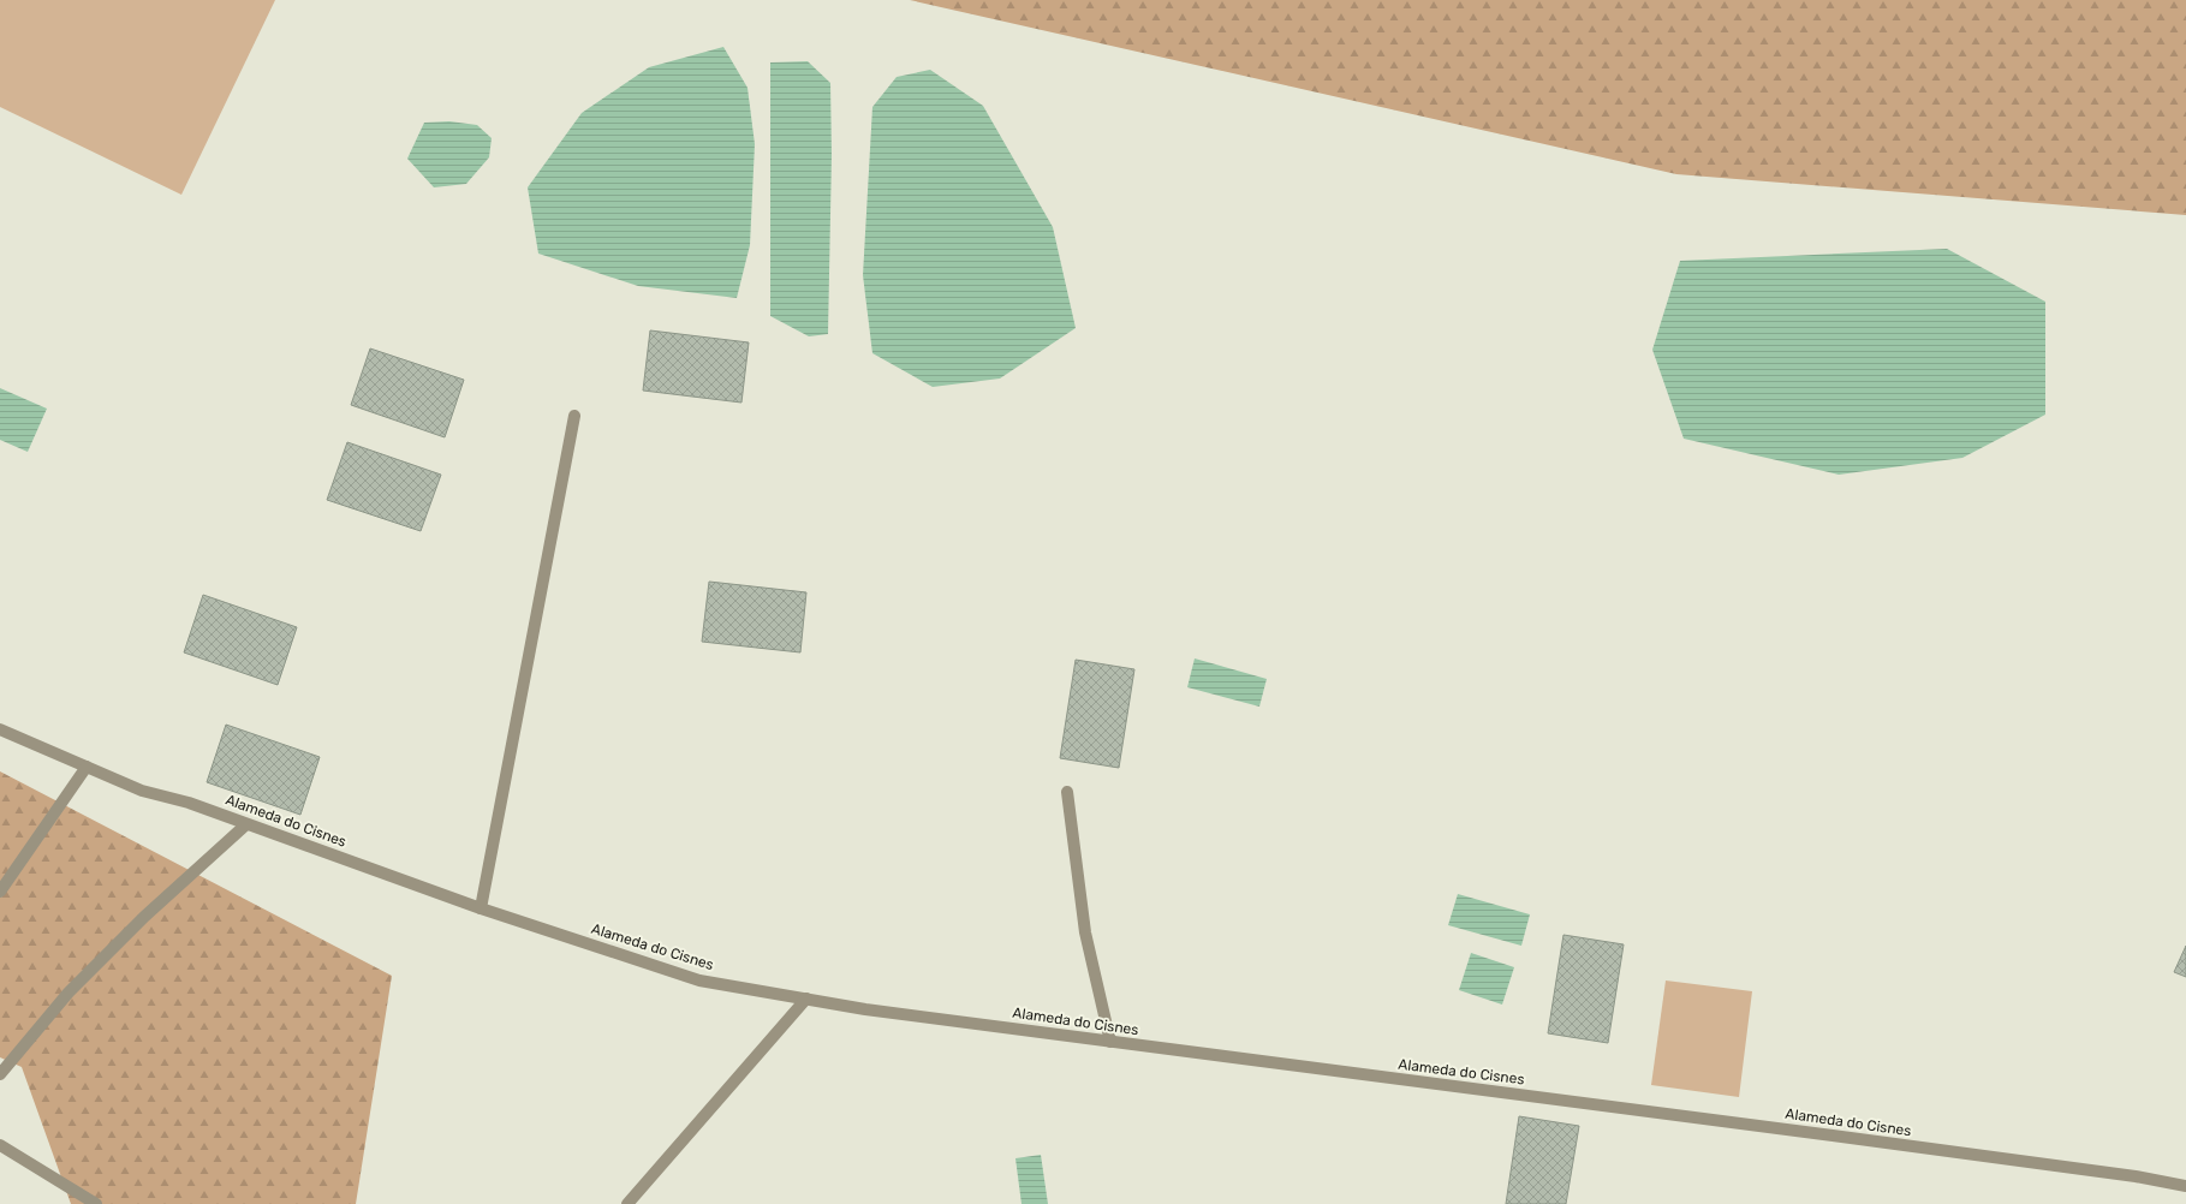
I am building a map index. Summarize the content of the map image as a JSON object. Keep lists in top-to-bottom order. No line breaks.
{"streets":{"street":["Alameda do Cisnes"]}}
